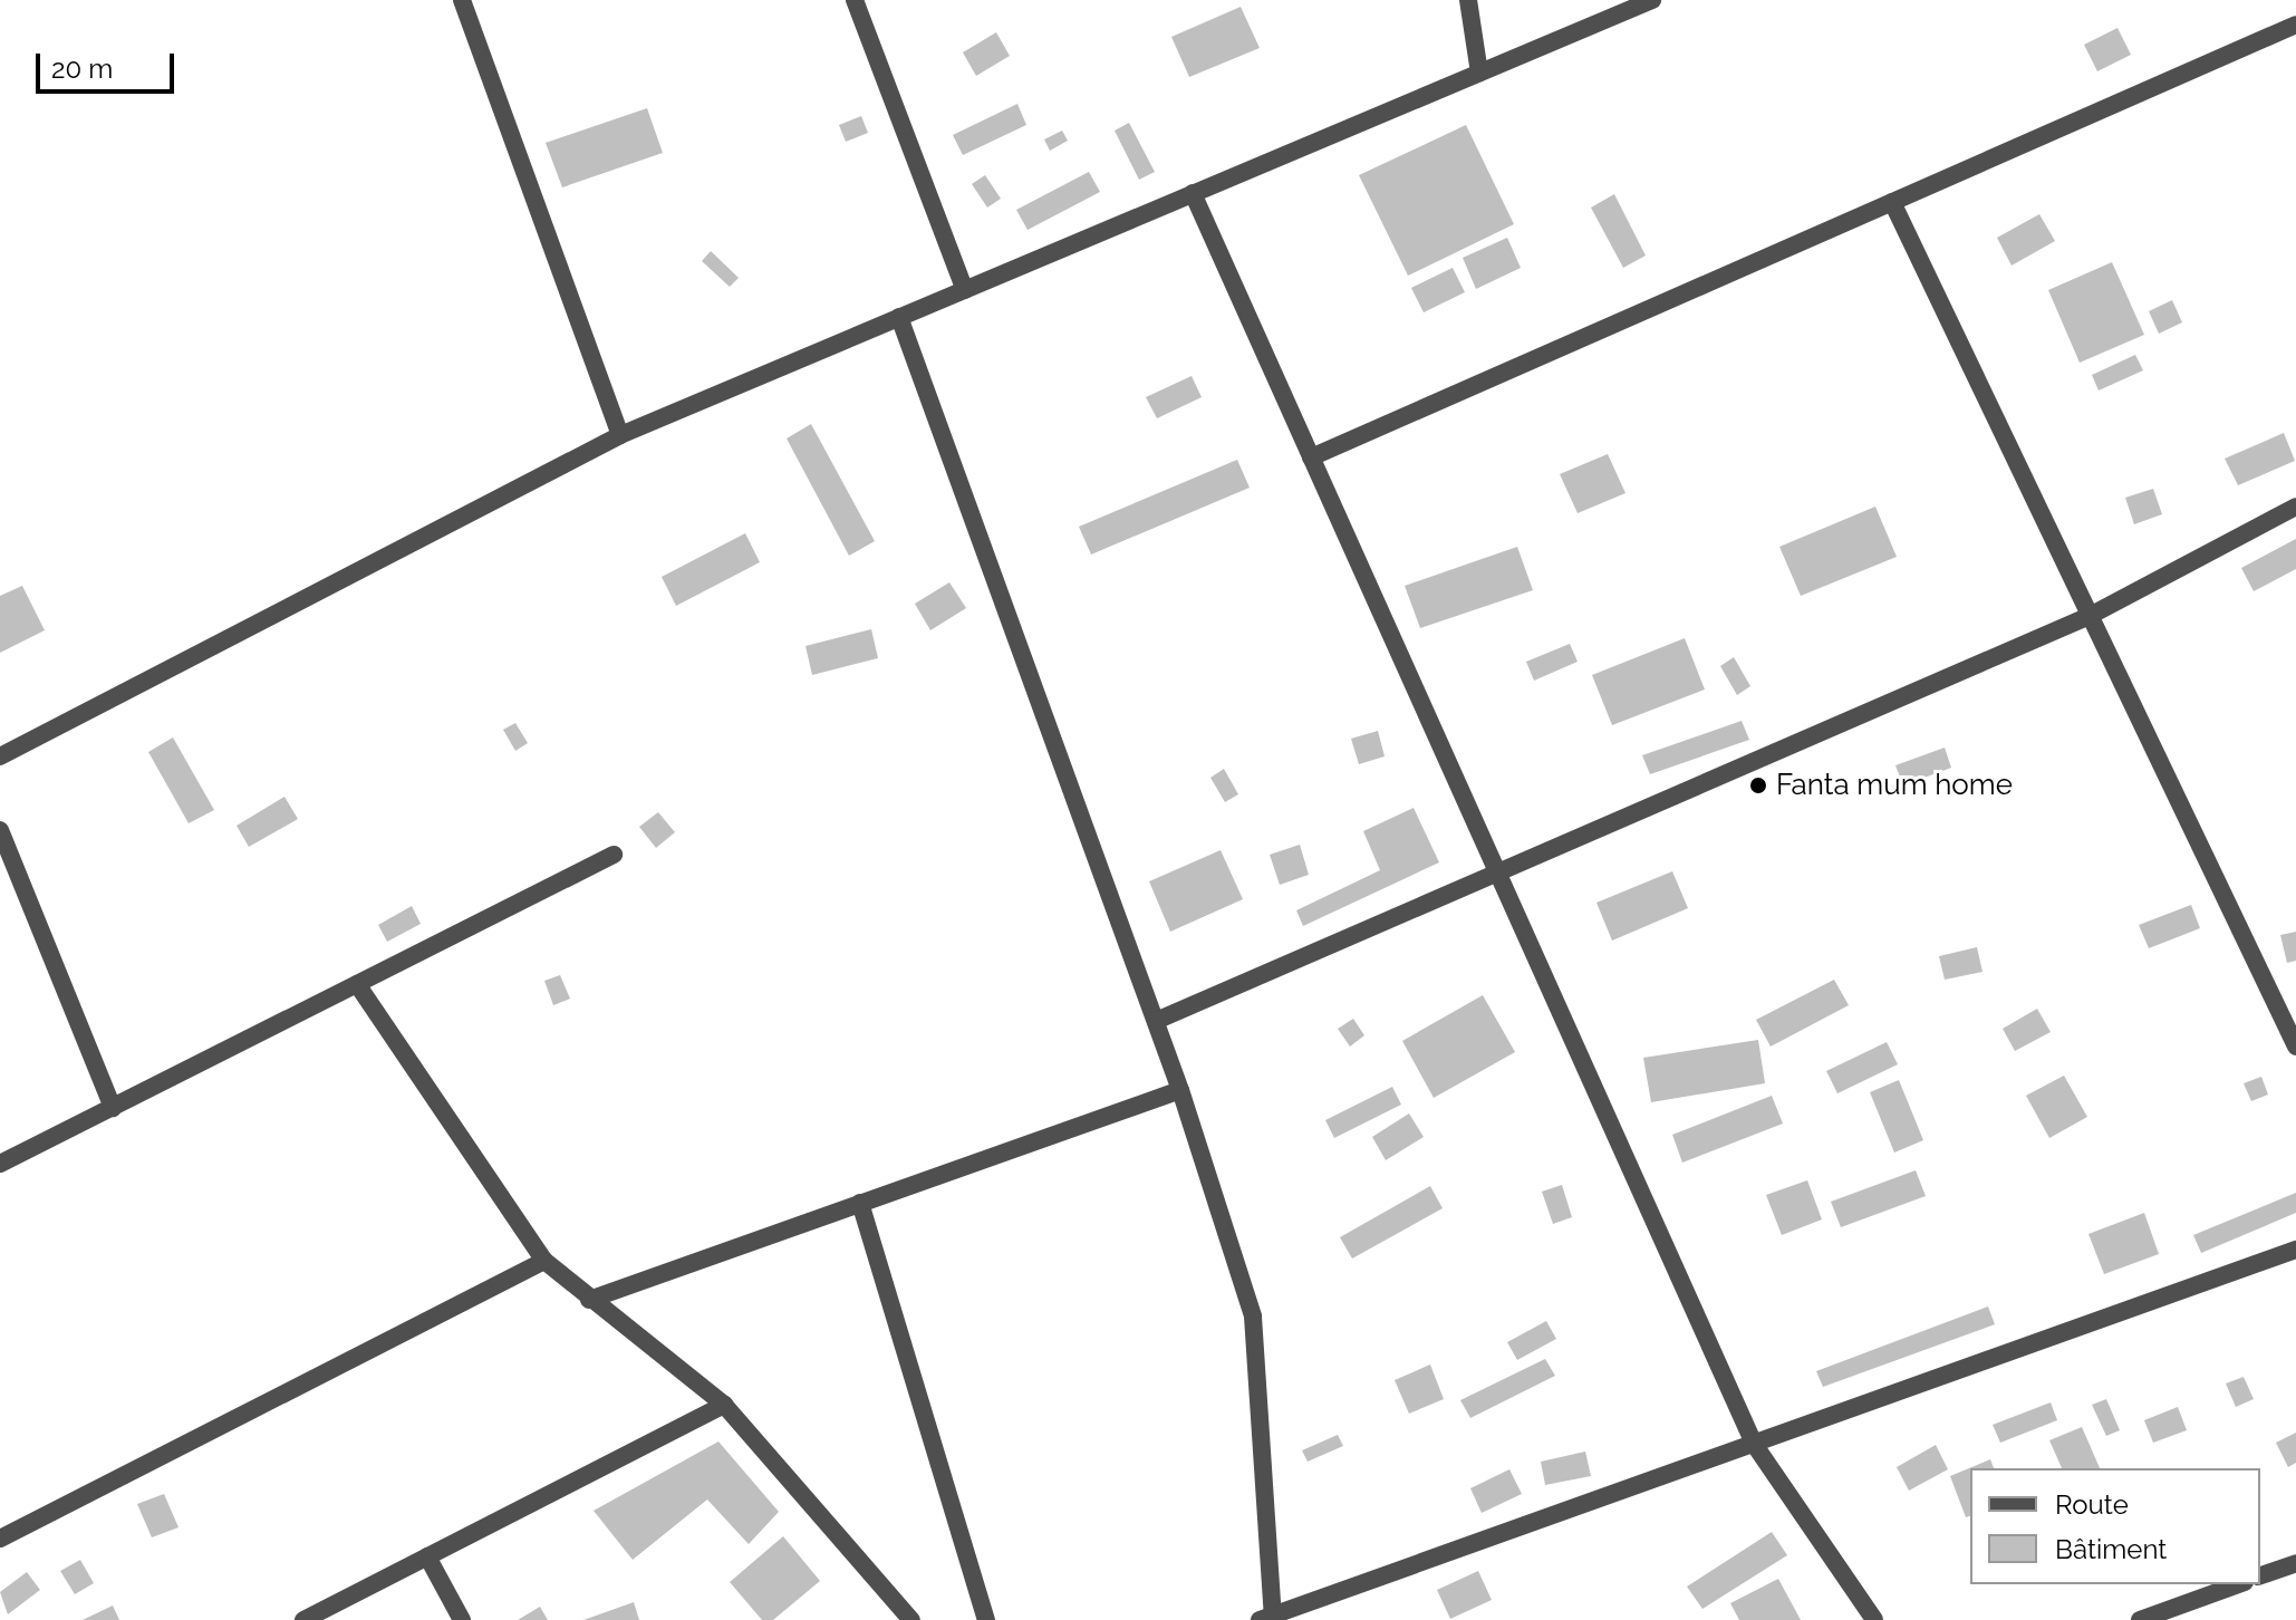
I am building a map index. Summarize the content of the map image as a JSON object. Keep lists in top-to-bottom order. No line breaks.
{"places":["Fanta mum home"],"legend":["Route","Bâtiment"],"scale_bar":"20 m"}
